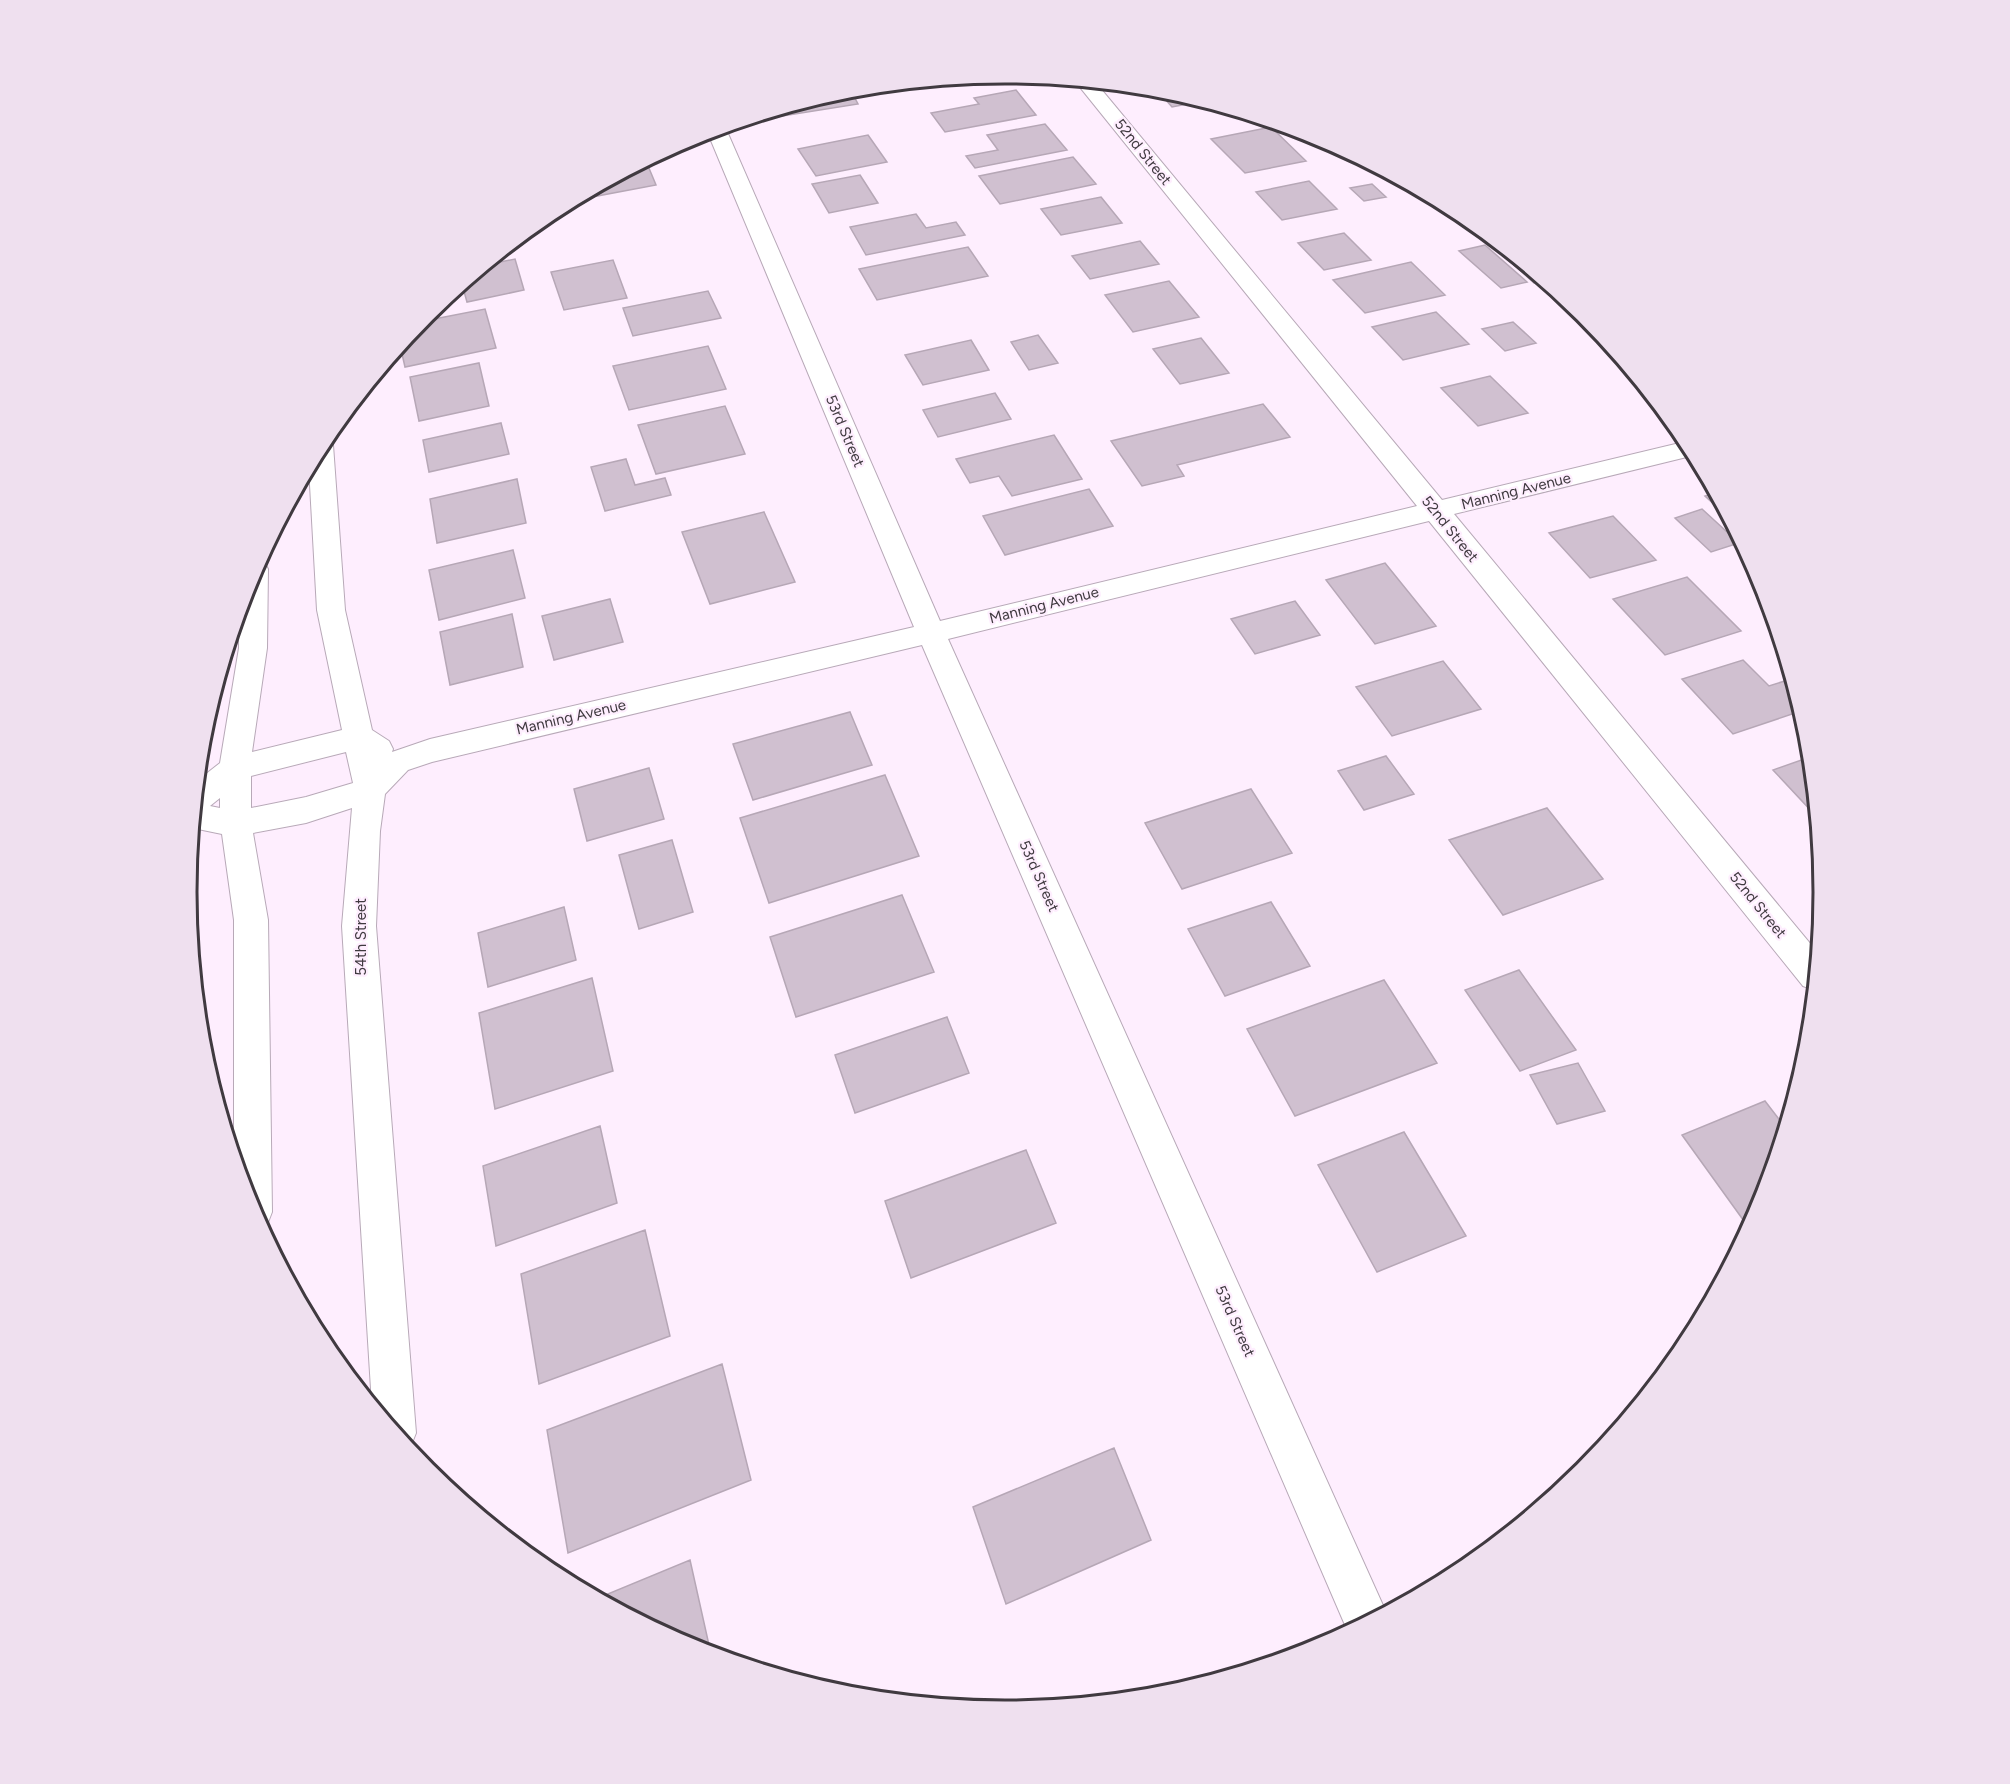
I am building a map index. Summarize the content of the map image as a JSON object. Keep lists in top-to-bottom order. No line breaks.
{"streets":{"street":["52nd Street","53rd Street","Manning Avenue","54th Street"]},"crossings":[["52nd Street","Manning Avenue"],["53rd Street","Manning Avenue"],["Manning Avenue","54th Street"]]}
